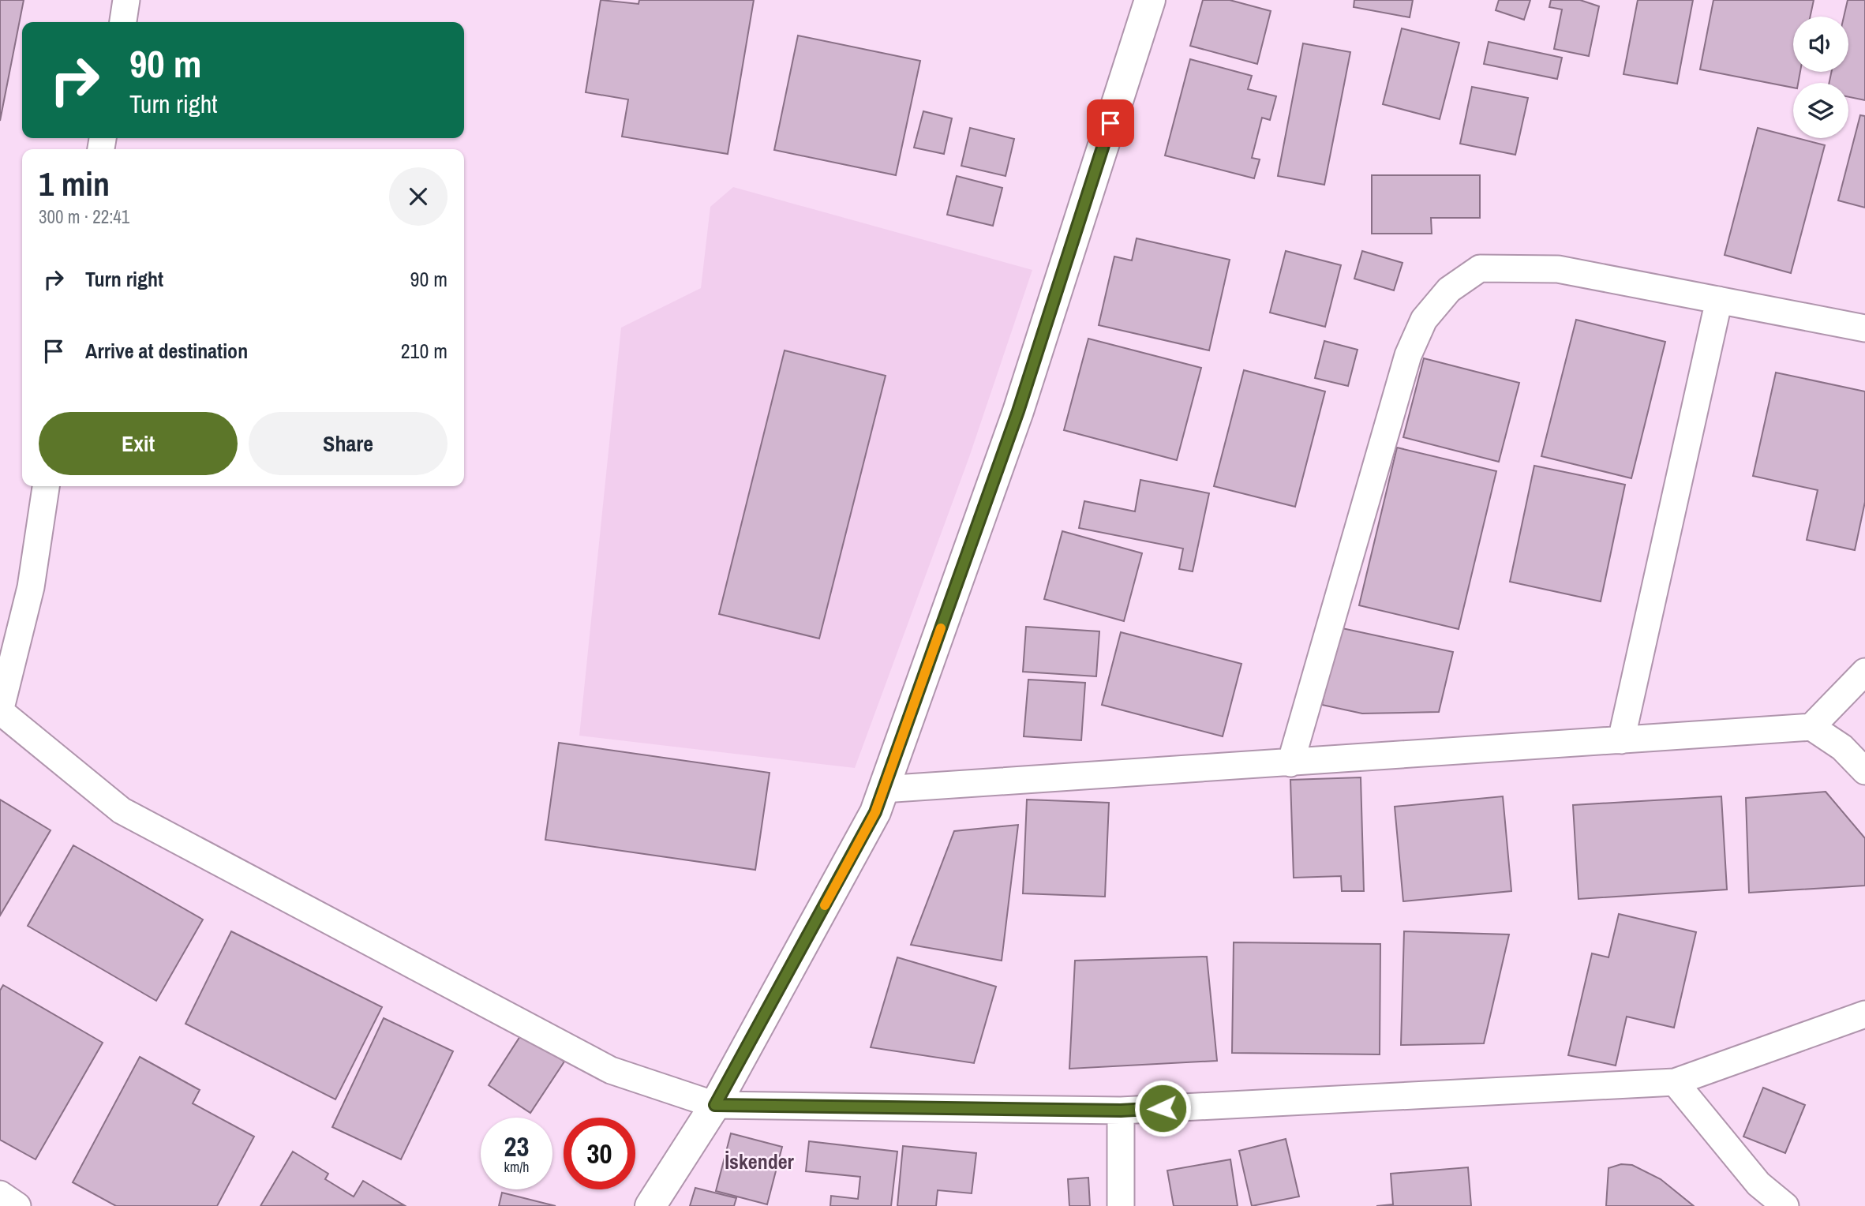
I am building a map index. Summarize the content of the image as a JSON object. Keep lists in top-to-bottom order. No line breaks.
{"districts":["İskender"],"page":{"turn":["90 m","Turn right"],"heading":["1 min","300 m · 22:41"],"list":[{"name":"Turn right","value":"90 m"},{"name":"Arrive at destination","value":"210 m"}],"buttons":["Exit","Share"],"speed":"23 km/h","limit":"30"}}
